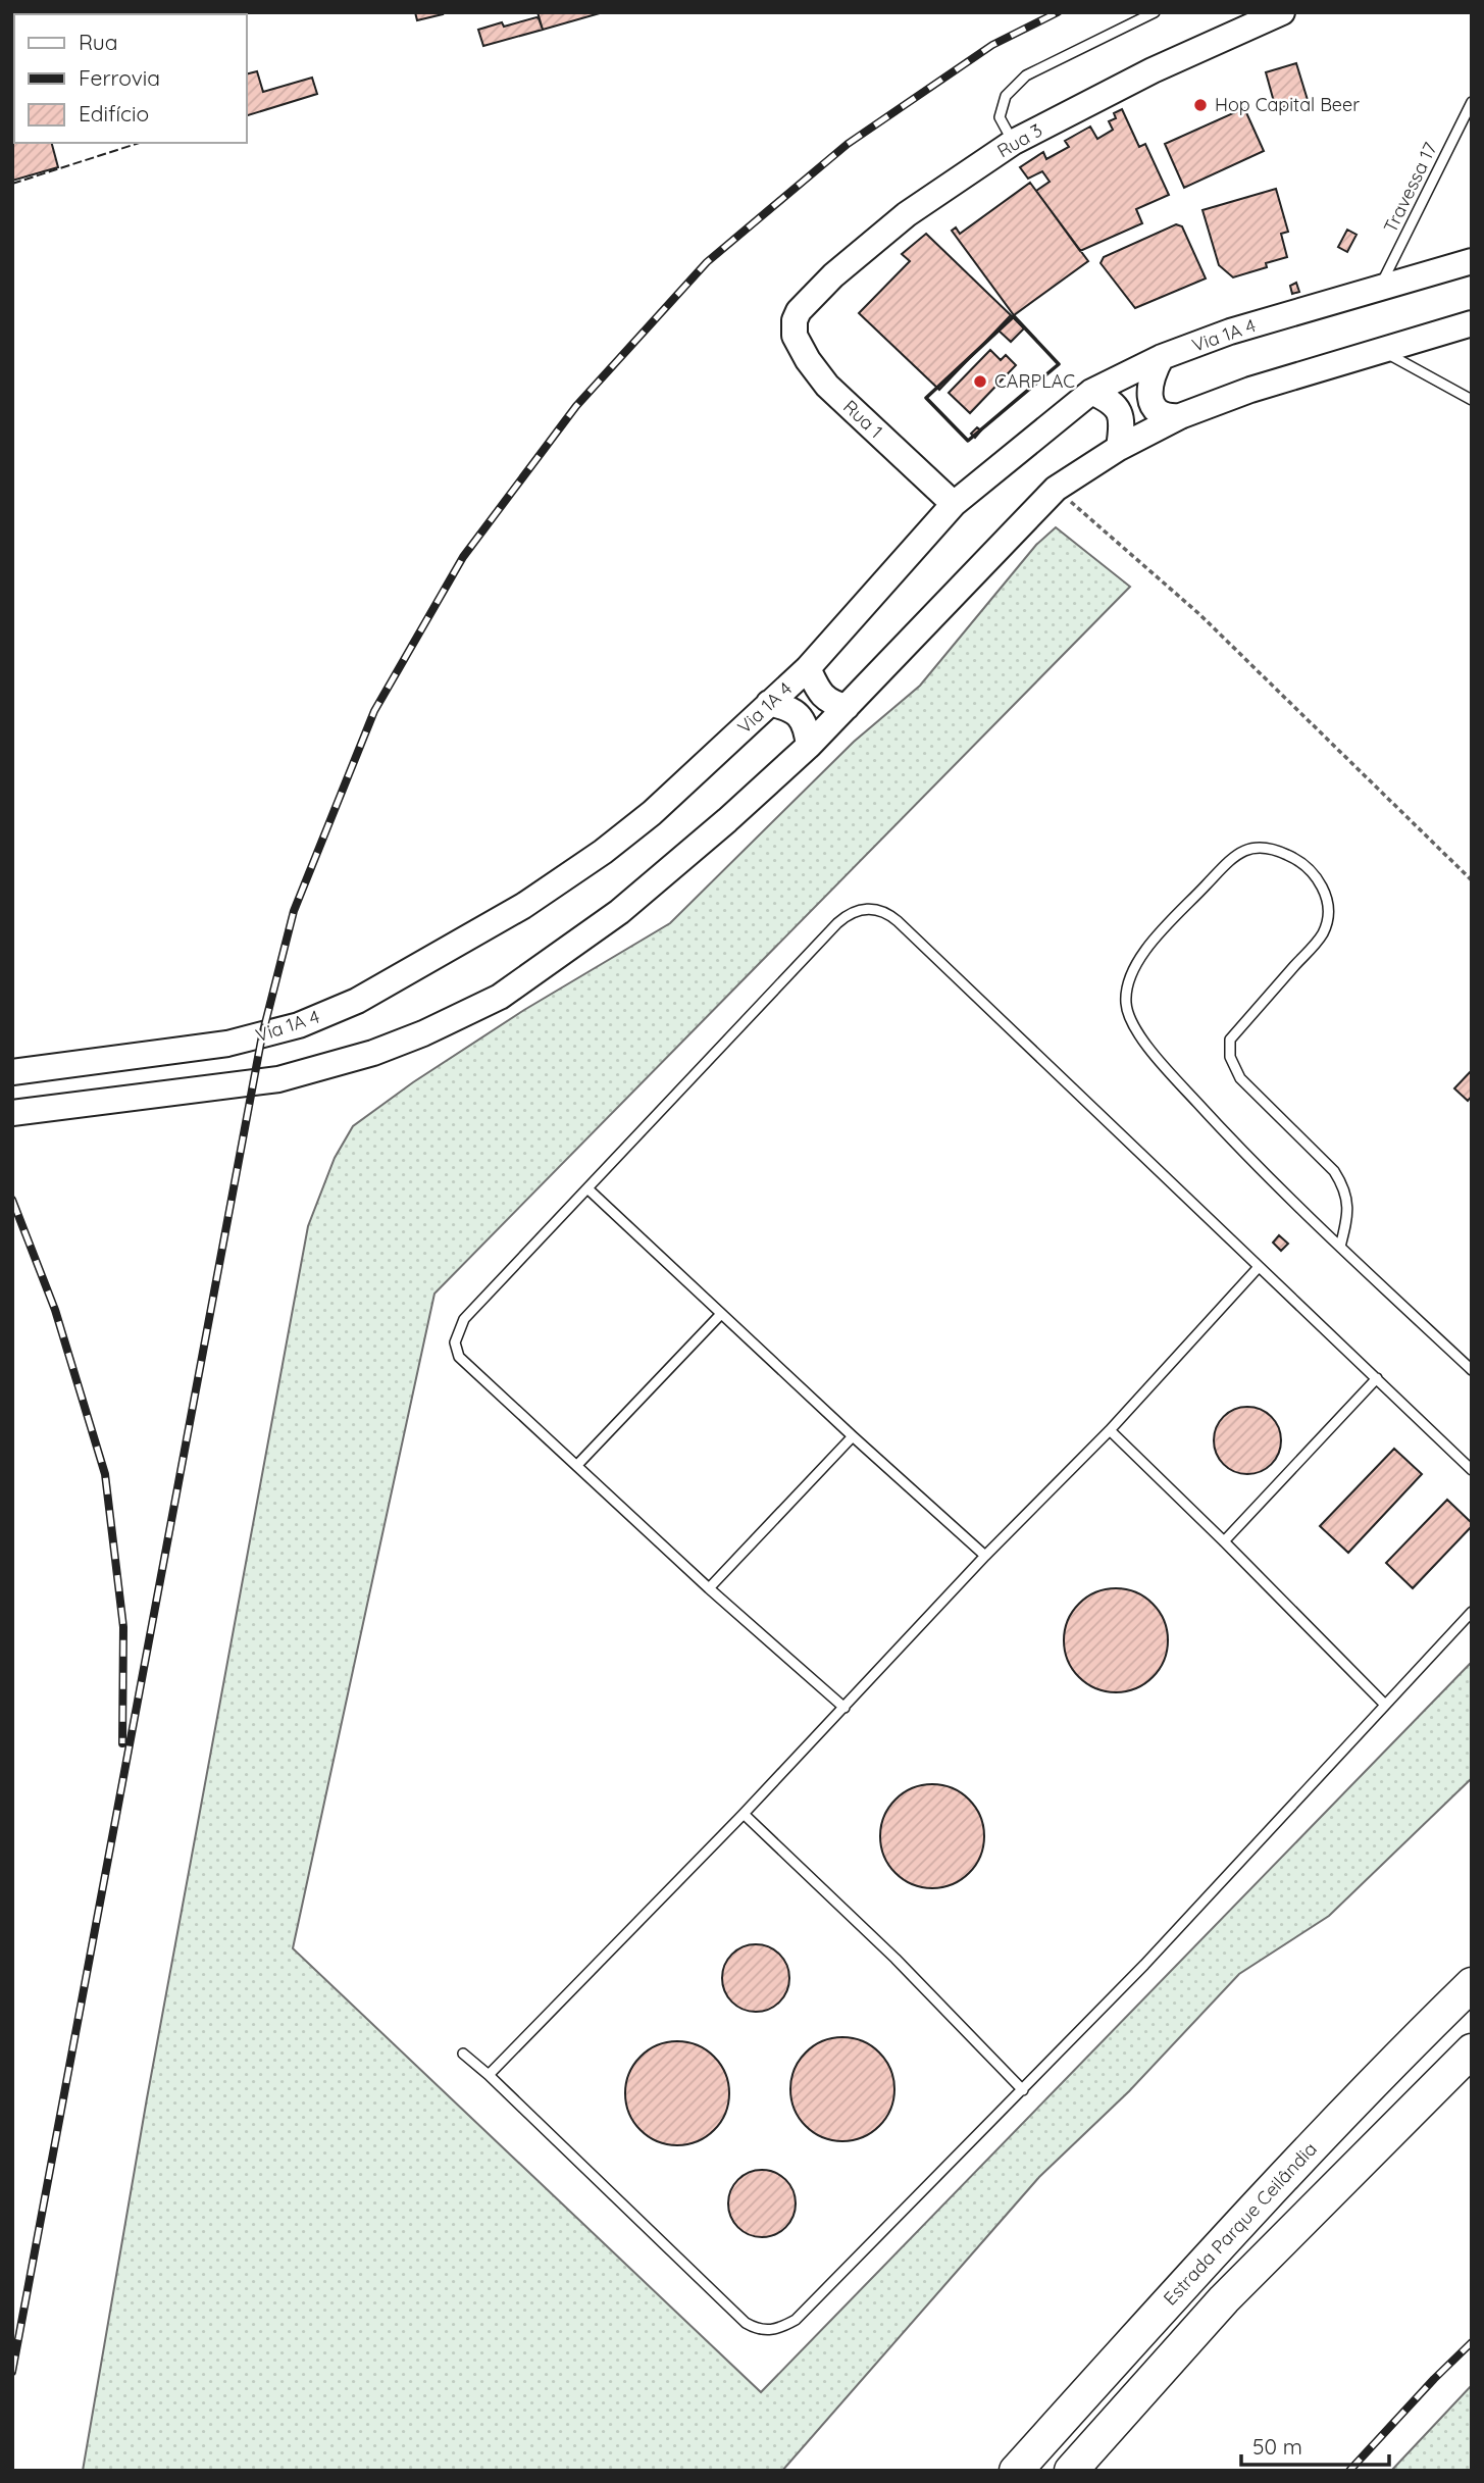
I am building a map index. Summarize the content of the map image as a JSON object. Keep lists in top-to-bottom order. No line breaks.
{"streets":{"highway":["Estrada Parque Ceilândia"],"main road":["Rua 3","Via 1A 4","Rua 1"],"lane":["Travessa 17"]},"crossings":[["Rua 3","Rua 1"],["Travessa 17","Via 1A 4"],["Via 1A 4","Rua 1"]],"places":["Hop Capital Beer","CARPLAC"],"legend":["Rua","Ferrovia","Edifício"],"scale_bar":"50 m"}
